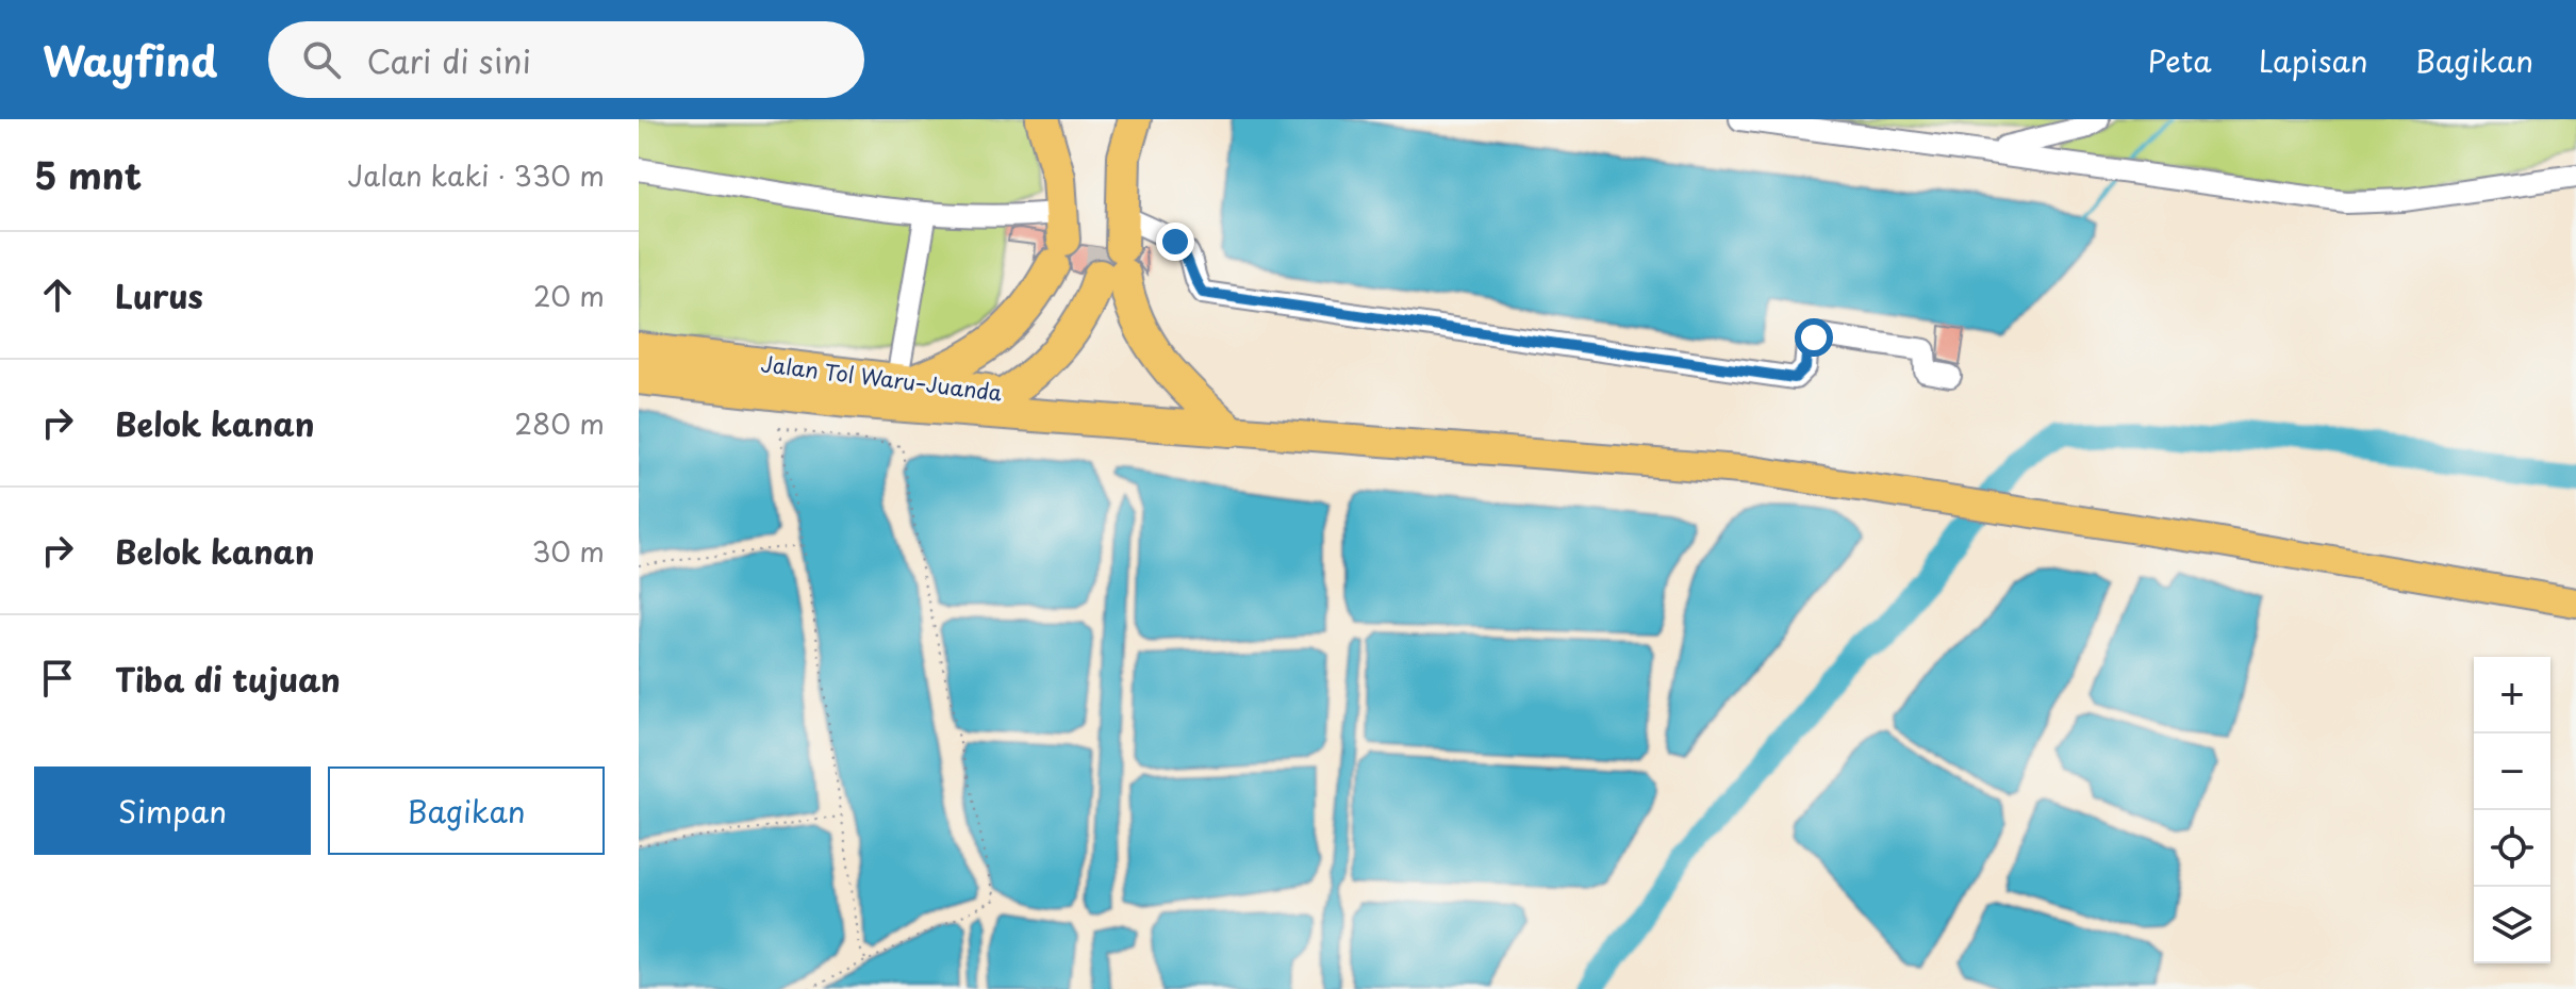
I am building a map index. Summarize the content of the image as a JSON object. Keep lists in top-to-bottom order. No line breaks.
{"streets":{"highway":["Jalan Tol Waru–Juanda"]},"page":{"header":"Wayfind","search":"Cari di sini","nav":["Peta","Lapisan","Bagikan"],"heading":["5 mnt","Jalan kaki · 330 m"],"list":[["Lurus","20 m"],["Belok kanan","280 m"],["Belok kanan","30 m"],"Tiba di tujuan"],"map_buttons":["+","−"],"buttons":["Simpan","Bagikan"]}}
